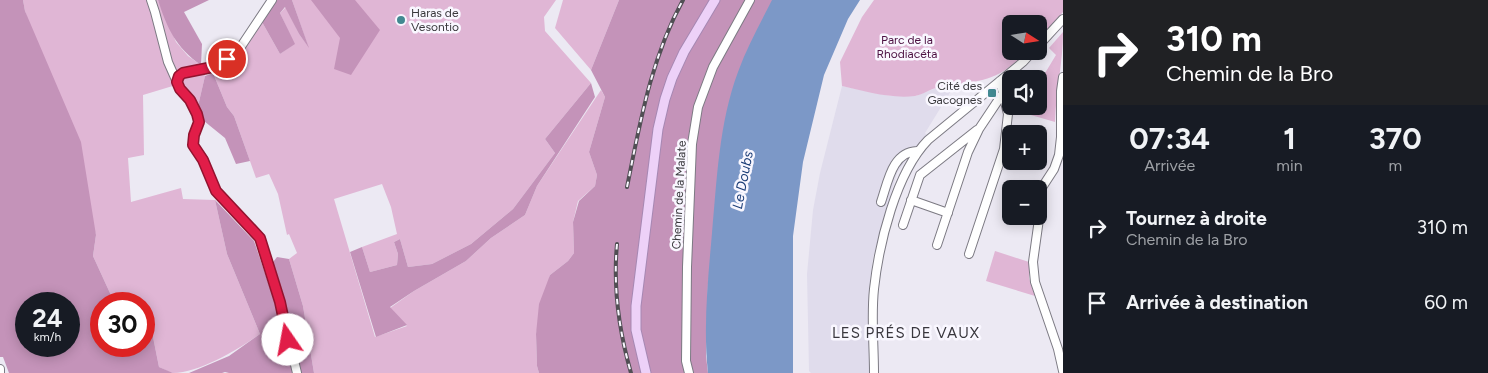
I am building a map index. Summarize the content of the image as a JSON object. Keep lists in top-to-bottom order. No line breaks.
{"streets":{"street":["Chemin de la Malate"]},"districts":["LES PRÉS DE VAUX"],"water":["Le Doubs"],"parks":["Parc de la Rhodiacéta"],"places":{"other":["Haras de Vesontio"],"transit":["Cité des Gacognes"]},"north":"right","page":{"turn":["310 m","Chemin de la Bro"],"map_buttons":["+","−"],"eta":["07:34","Arrivée","1","min","370","m"],"list":[{"name":"Tournez à droite","note":"Chemin de la Bro","value":"310 m"},{"name":"Arrivée à destination","value":"60 m"}],"speed":"24 km/h","limit":"30"}}
